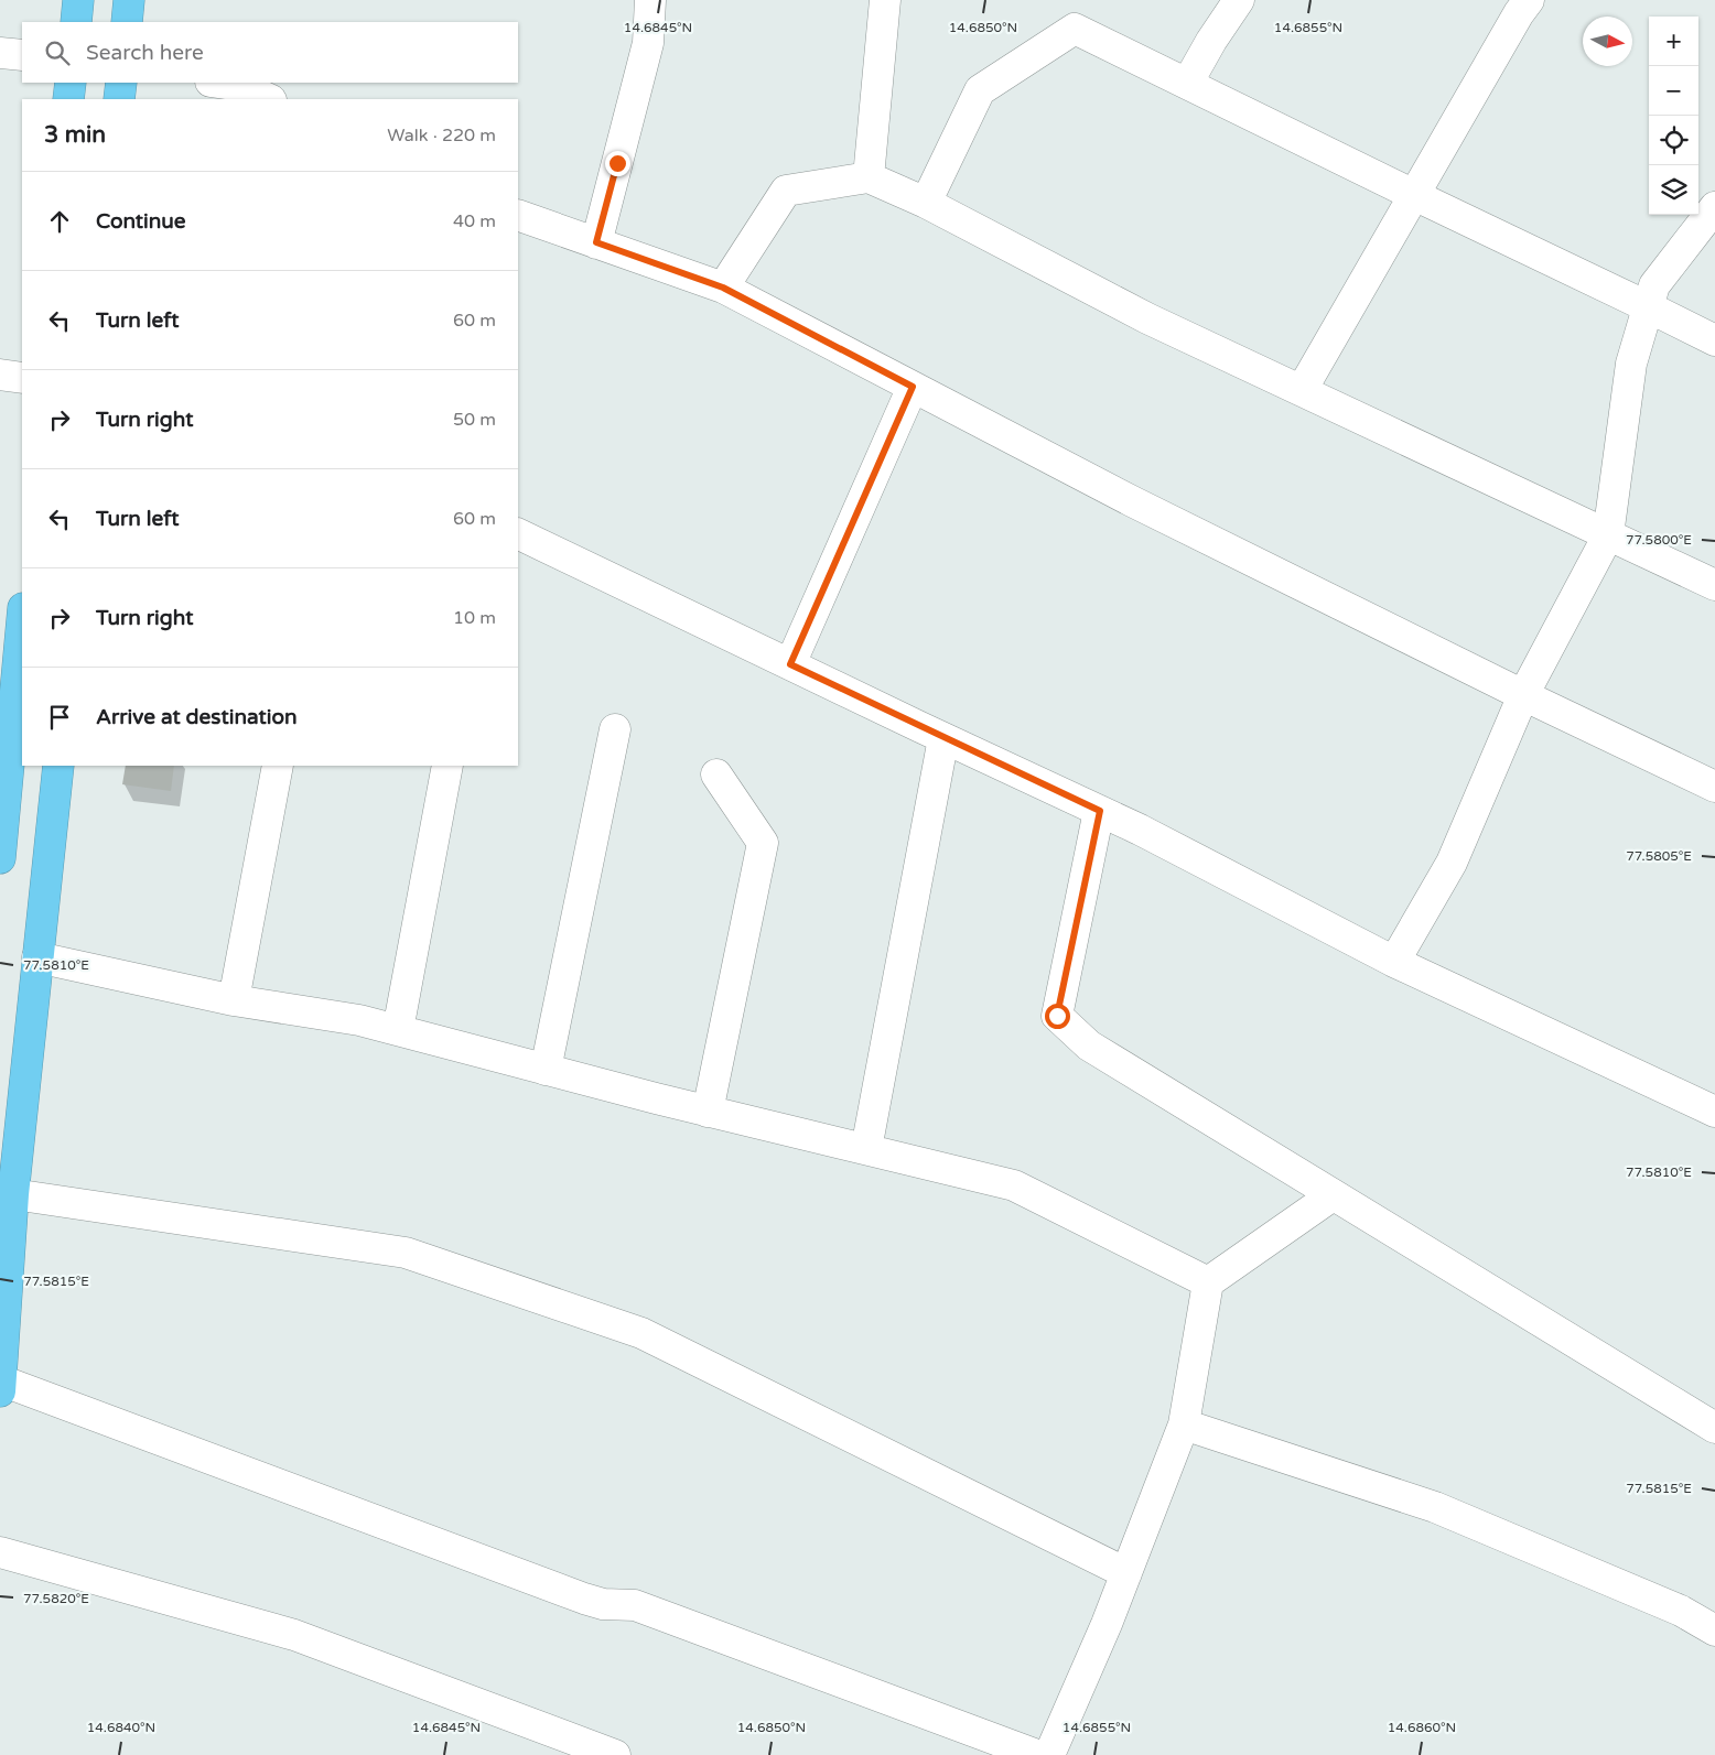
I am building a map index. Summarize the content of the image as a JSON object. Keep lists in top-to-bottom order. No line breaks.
{"north":"right","page":{"map_buttons":["+","−"],"search":"Search here","heading":["3 min","Walk · 220 m"],"list":[["Continue","40 m"],["Turn left","60 m"],["Turn right","50 m"],["Turn left","60 m"],["Turn right","10 m"],"Arrive at destination"]},"coordinates":["14.6845°N","14.6850°N","14.6855°N","77.5800°E","77.5805°E","77.5810°E","77.5815°E","77.5820°E","14.6840°N","14.6860°N"]}
